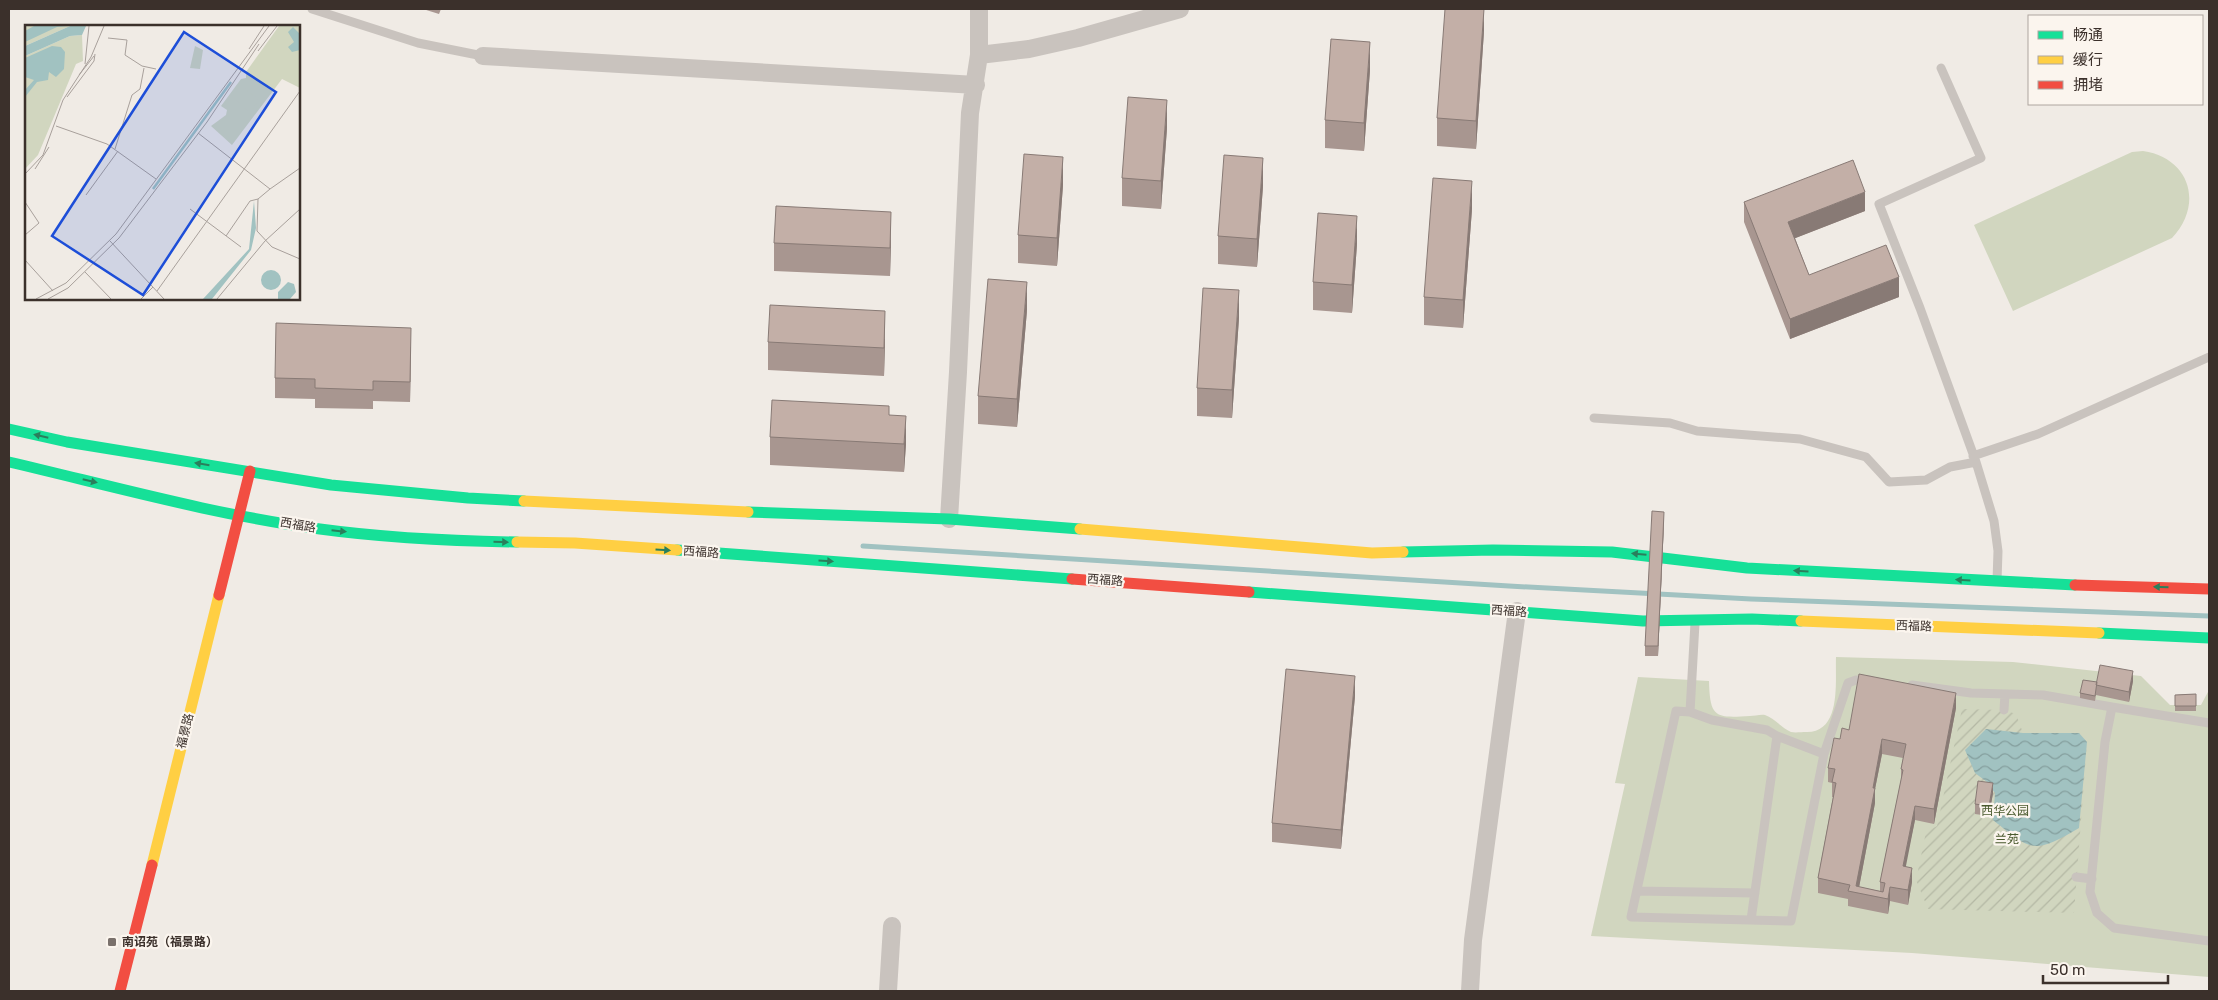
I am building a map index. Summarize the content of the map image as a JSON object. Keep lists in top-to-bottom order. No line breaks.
{"streets":{"main road":["西福路","福景路"]},"crossings":[["西福路","福景路"]],"parks":["西华公园","兰苑"],"places":{"transit":["南诏苑（福景路）"]},"legend":["畅通","缓行","拥堵"],"scale_bar":"50 m"}
